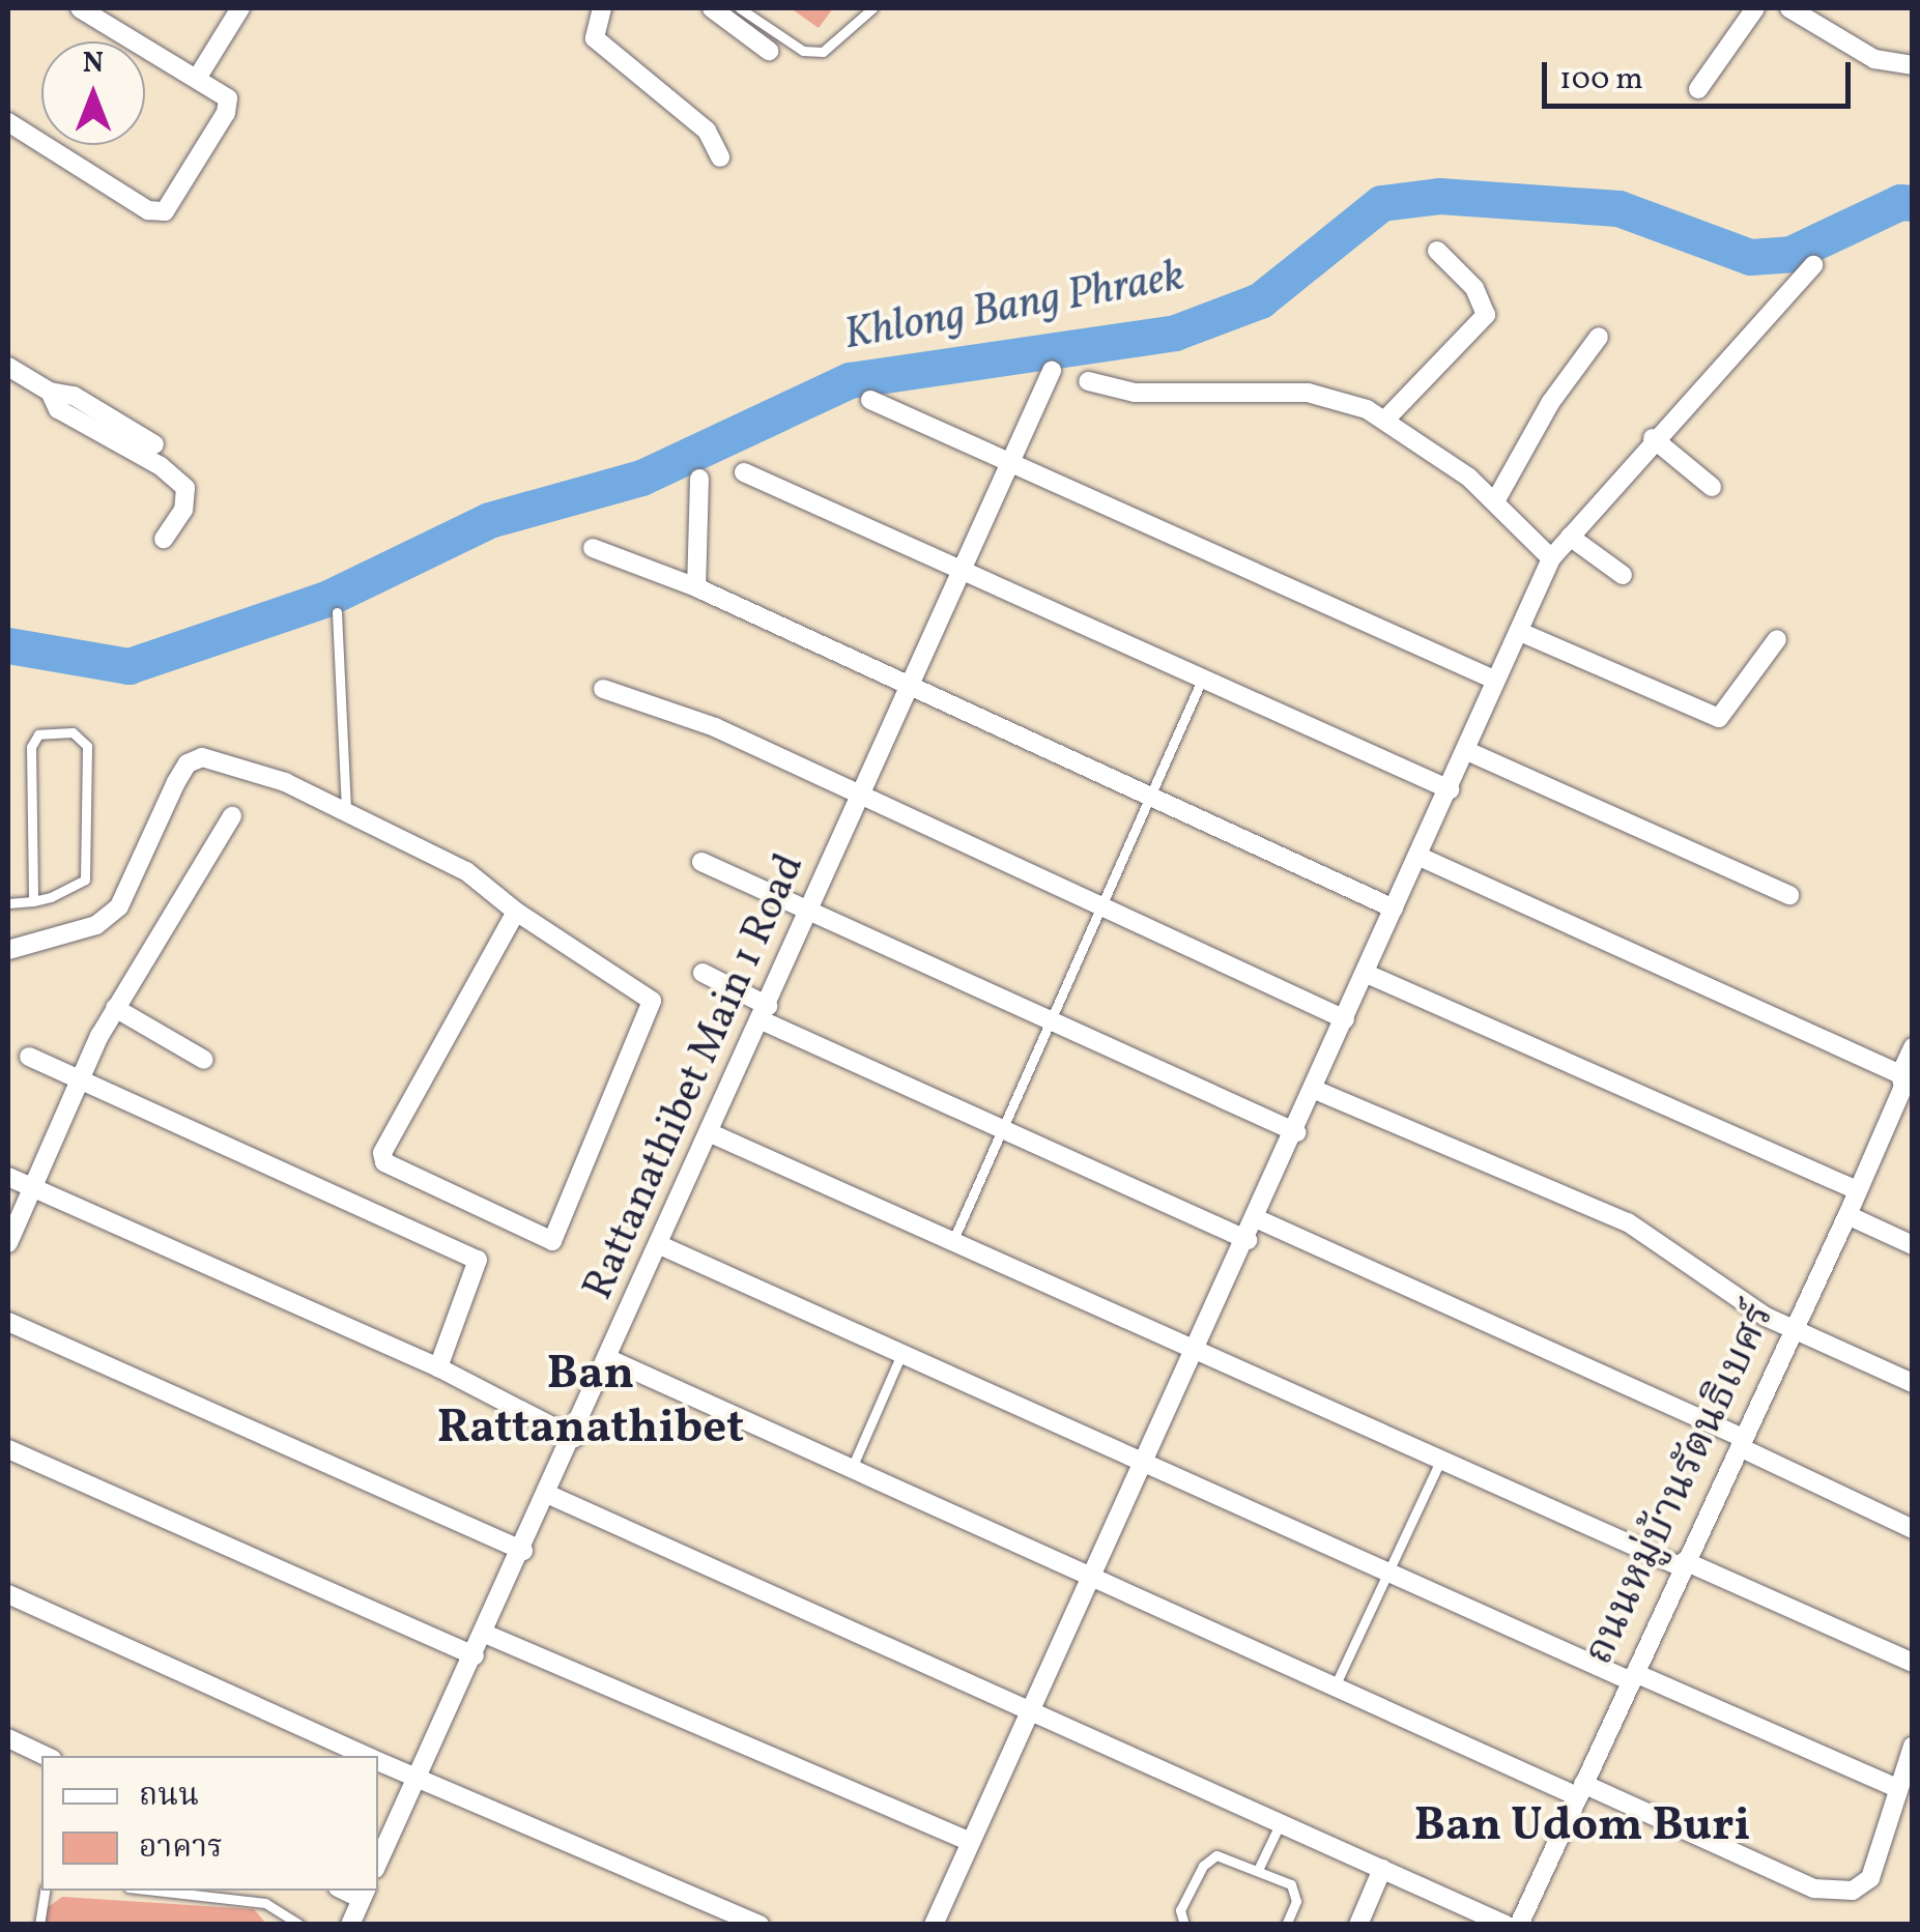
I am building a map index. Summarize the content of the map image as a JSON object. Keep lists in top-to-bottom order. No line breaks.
{"streets":{"street":["Rattanathibet Main 1 Road","ถนนหมู่บ้านรัตนธิเบศร์"]},"districts":["Ban Rattanathibet","Ban Udom Buri"],"water":["Khlong Bang Phraek"],"legend":["ถนน","อาคาร"],"scale_bar":"100 m","north":"top"}
